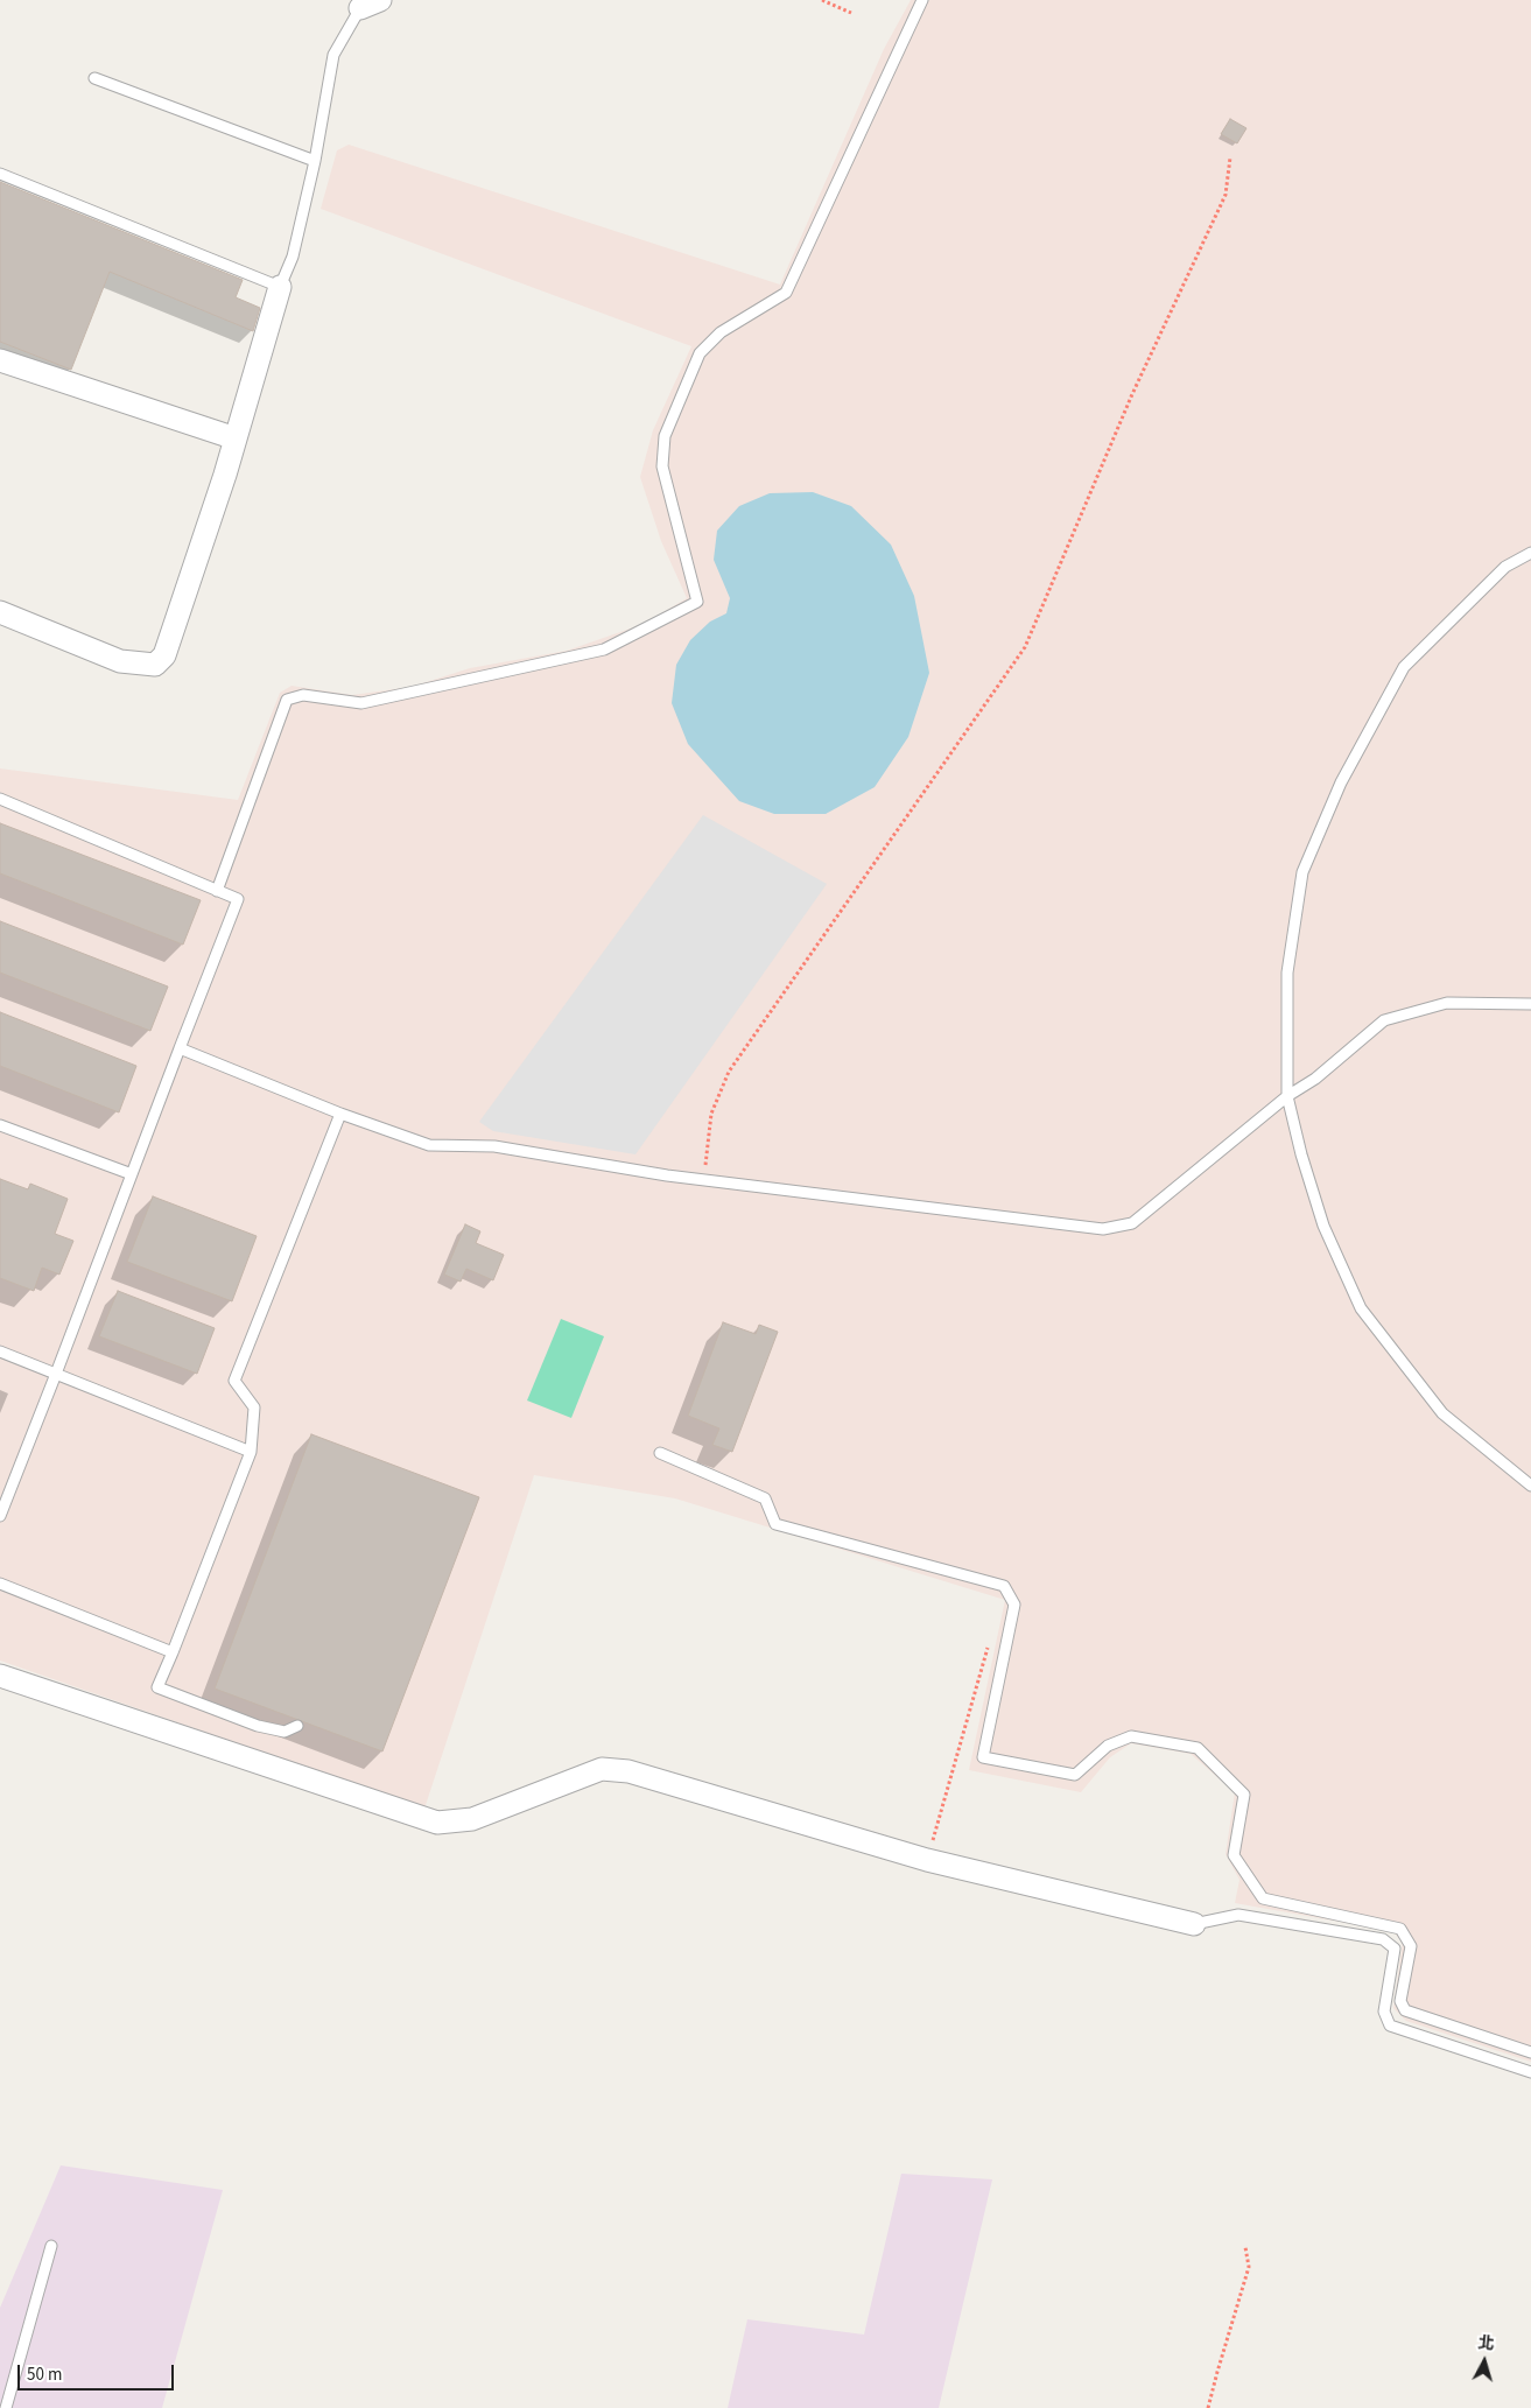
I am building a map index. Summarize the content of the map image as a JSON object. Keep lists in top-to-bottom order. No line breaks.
{"scale_bar":"50 m","north":"top"}
